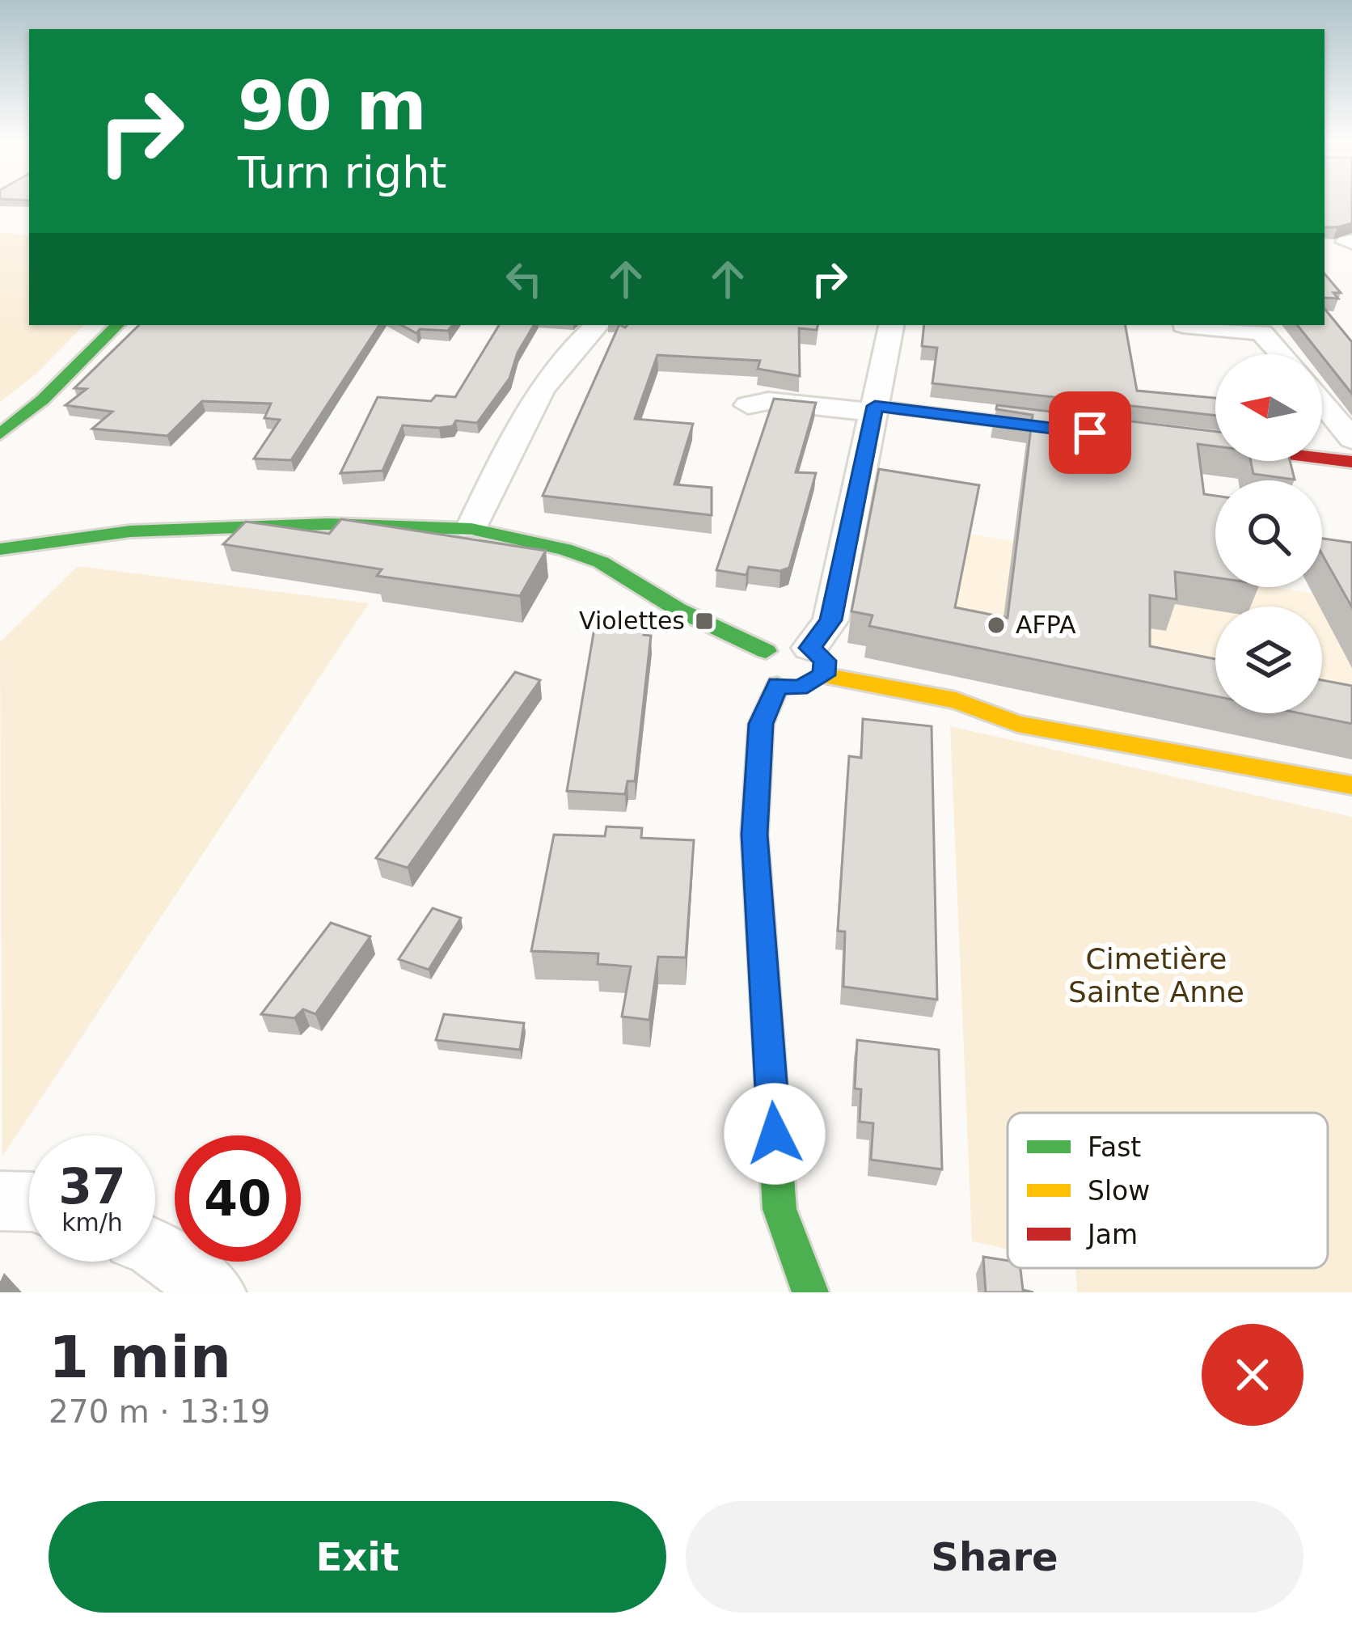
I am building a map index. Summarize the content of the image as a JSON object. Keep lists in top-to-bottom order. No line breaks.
{"parks":["Cimetière Sainte Anne"],"places":{"transit":["Violettes"],"other":["AFPA"]},"legend":["Fast","Slow","Jam"],"north":"left","page":{"turn":["90 m","Turn right"],"speed":"37 km/h","limit":"40","heading":["1 min","270 m · 13:19"],"buttons":["Exit","Share"]}}
